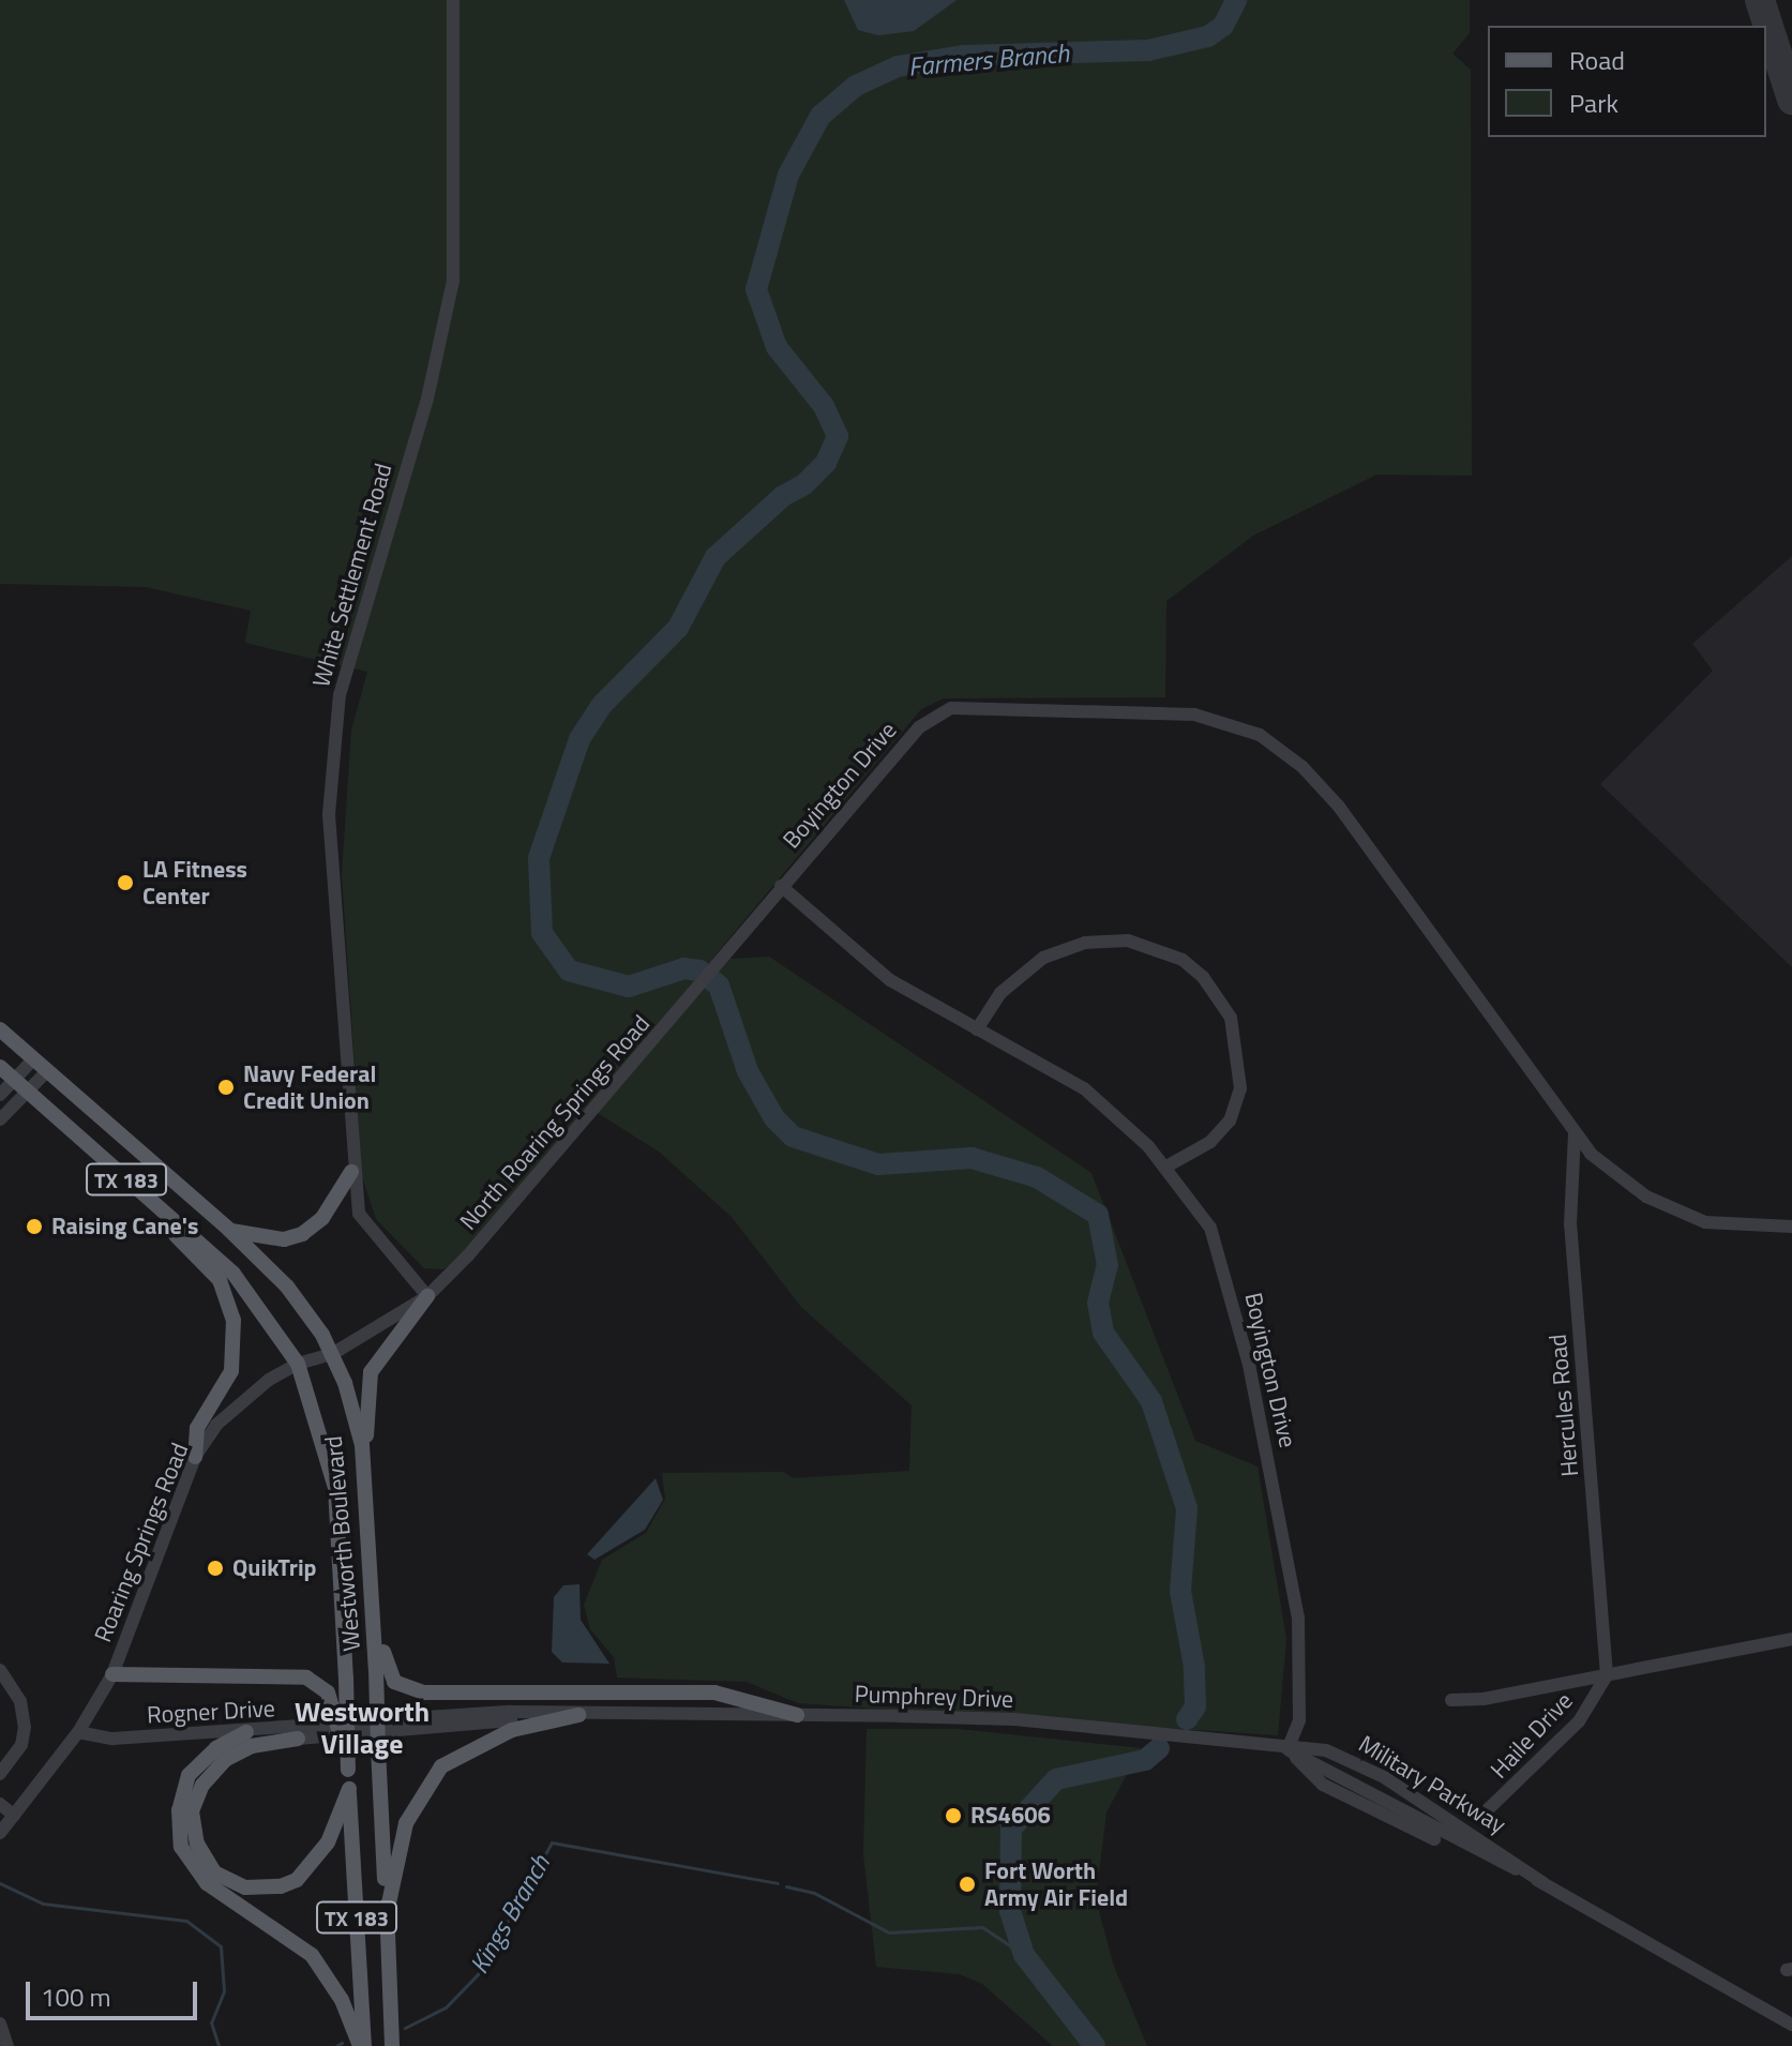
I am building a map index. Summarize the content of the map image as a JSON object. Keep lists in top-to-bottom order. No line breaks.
{"streets":{"main road":["TX 183","Westworth Boulevard"],"street":["White Settlement Road","Boyington Drive","North Roaring Springs Road","Hercules Road","Roaring Springs Road","Pumphrey Drive","Rogner Drive","Haile Drive","Military Parkway"]},"crossings":[["White Settlement Road","North Roaring Springs Road"],["Boyington Drive","North Roaring Springs Road"],["Boyington Drive","Hercules Road"],["Boyington Drive","Pumphrey Drive"],["Boyington Drive","Military Parkway"],["North Roaring Springs Road","Roaring Springs Road"],["North Roaring Springs Road","Westworth Boulevard"],["Hercules Road","Haile Drive"],["Roaring Springs Road","Westworth Boulevard"],["Roaring Springs Road","Rogner Drive"],["Pumphrey Drive","Rogner Drive"],["Pumphrey Drive","Military Parkway"]],"districts":["Westworth Village"],"water":["Farmers Branch","Kings Branch"],"places":["LA Fitness Center","Navy Federal Credit Union","Raising Cane's","QuikTrip","RS4606","Fort Worth Army Air Field"],"legend":["Road","Park"],"scale_bar":"100 m"}
